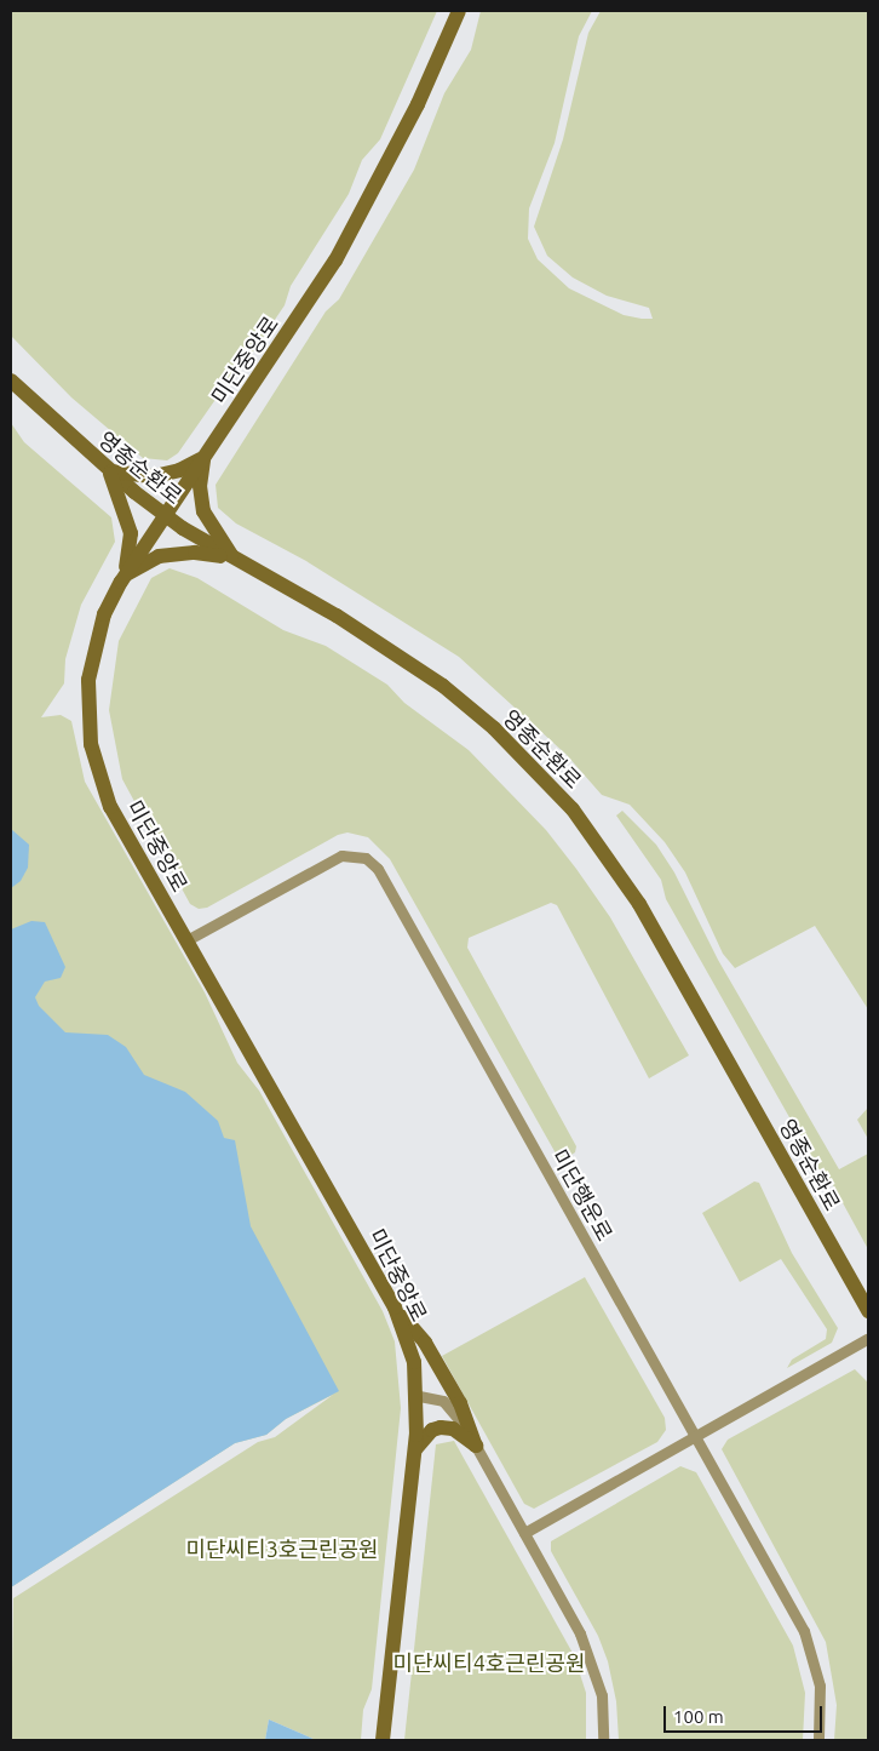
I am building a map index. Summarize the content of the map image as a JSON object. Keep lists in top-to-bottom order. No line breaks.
{"streets":{"street":["미단중앙로","영종순환로","미단행운로"]},"crossings":[["미단중앙로","영종순환로"],["미단중앙로","미단행운로"]],"parks":["미단씨티3호근린공원","미단씨티4호근린공원"],"scale_bar":"100 m"}
